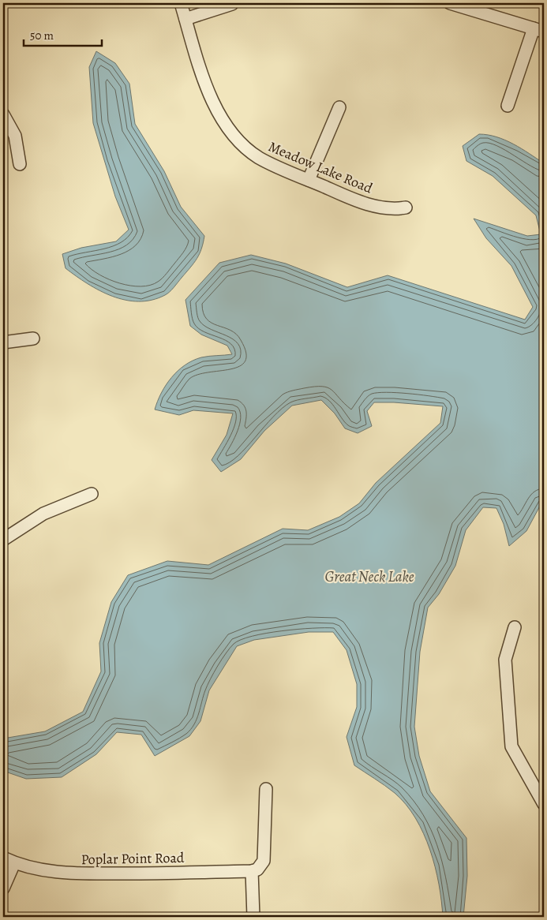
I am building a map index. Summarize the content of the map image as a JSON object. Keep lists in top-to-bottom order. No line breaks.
{"streets":{"street":["Meadow Lake Road","Poplar Point Road"]},"water":["Great Neck Lake"],"scale_bar":"50 m"}
